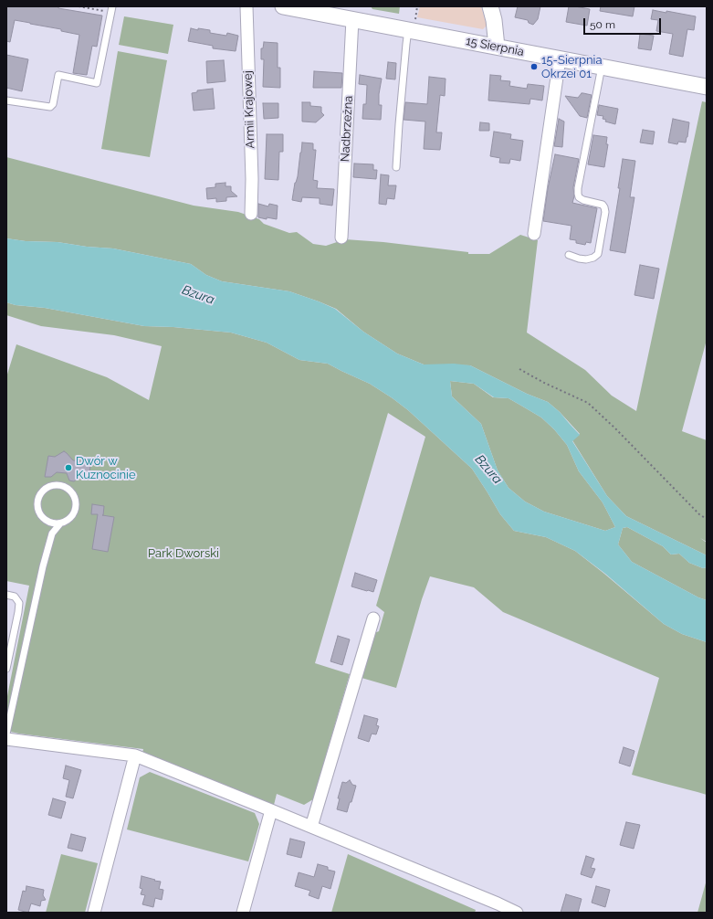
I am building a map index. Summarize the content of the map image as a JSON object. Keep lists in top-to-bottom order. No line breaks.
{"streets":{"street":["15 Sierpnia","Armii Krajowej","Nadbrzeżna"]},"crossings":[["15 Sierpnia","Nadbrzeżna"]],"water":["Bzura"],"parks":["Park Dworski"],"places":["15-Sierpnia Okrzei 01","Dwór w Kuznocinie"],"scale_bar":"50 m"}
